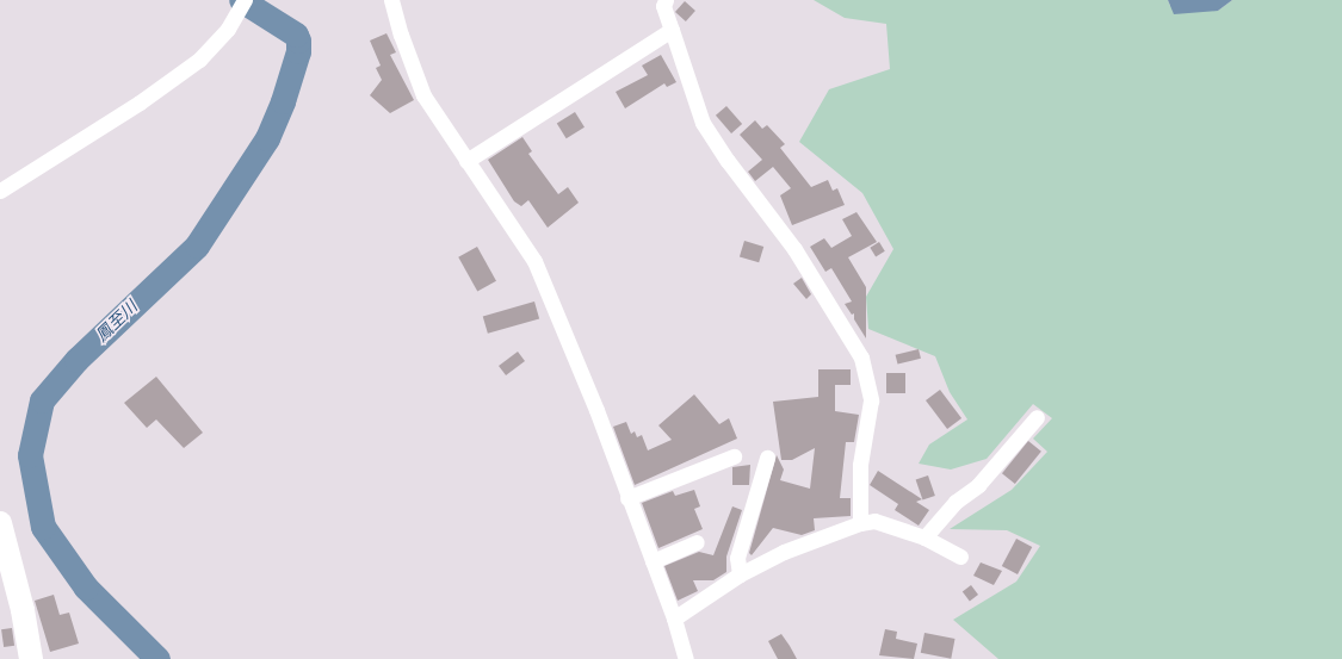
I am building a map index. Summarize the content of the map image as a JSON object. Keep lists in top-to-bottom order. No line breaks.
{"water":["鳳至川"]}
